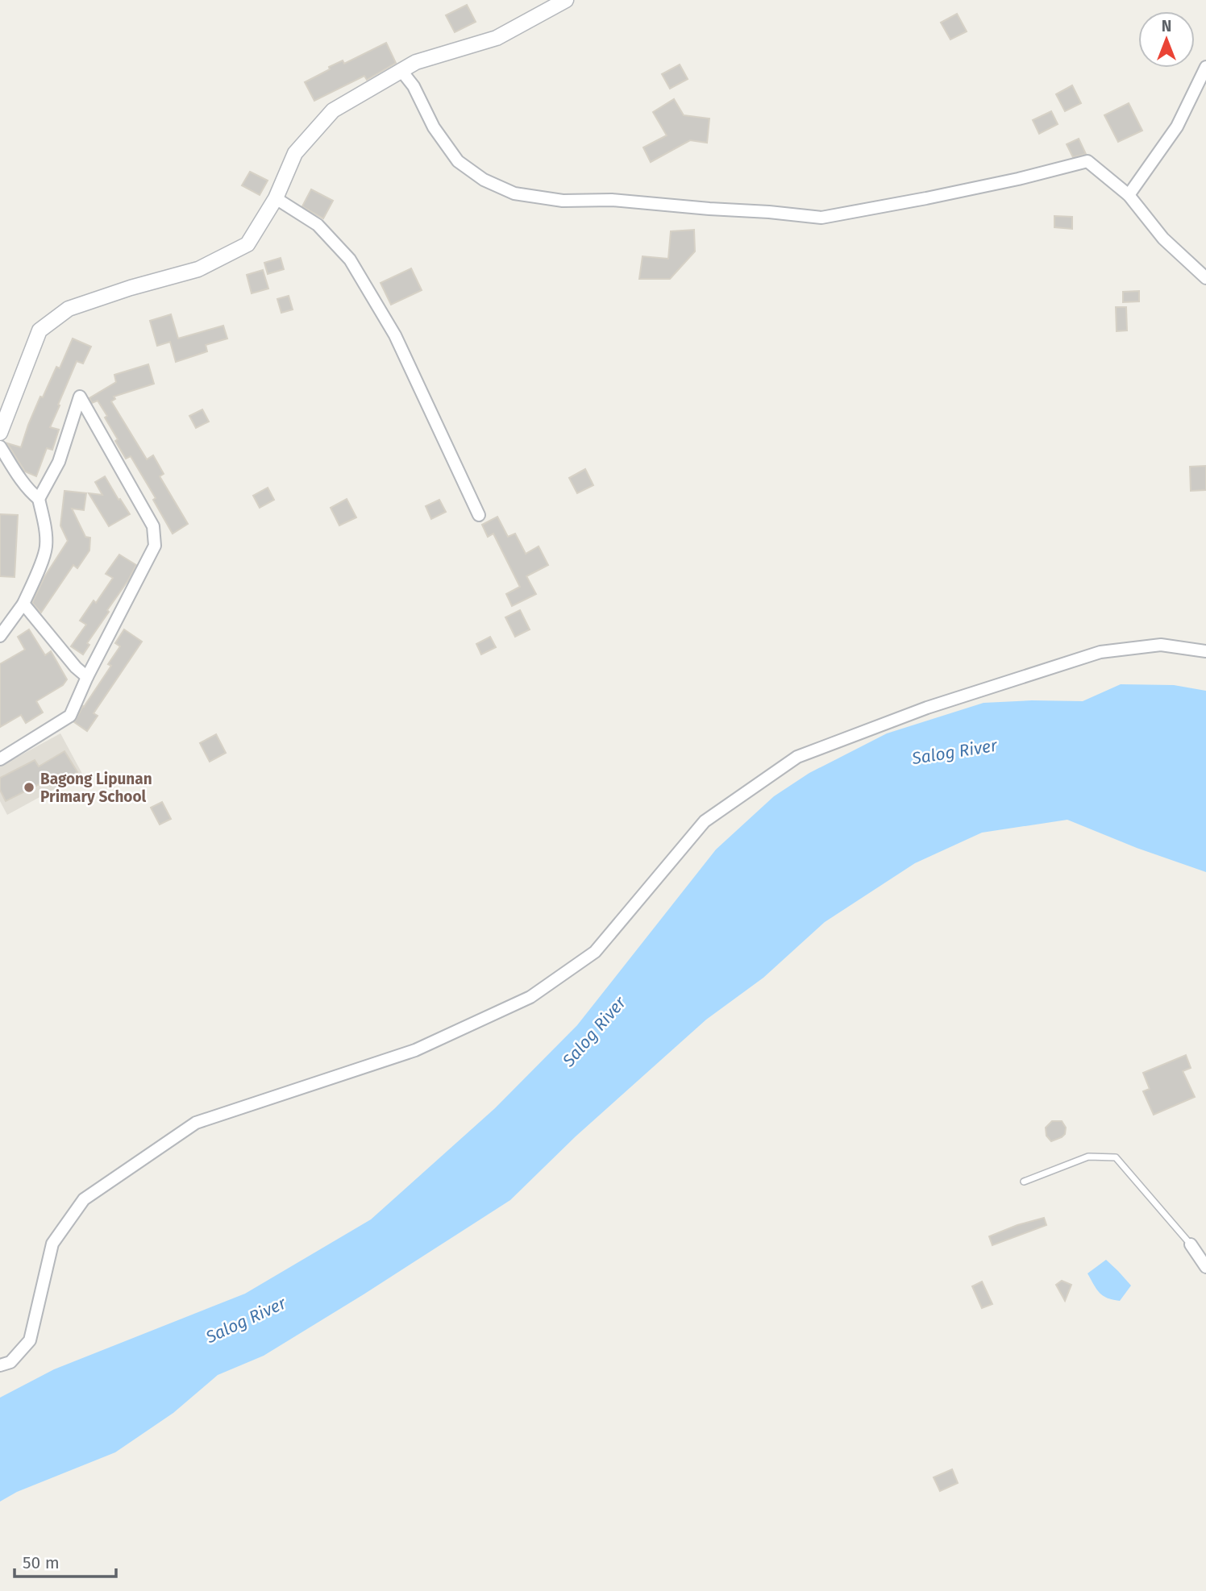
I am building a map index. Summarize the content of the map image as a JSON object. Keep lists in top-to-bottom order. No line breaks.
{"water":["Salog River"],"places":["Bagong Lipunan Primary School"],"scale_bar":"50 m","north":"top"}
